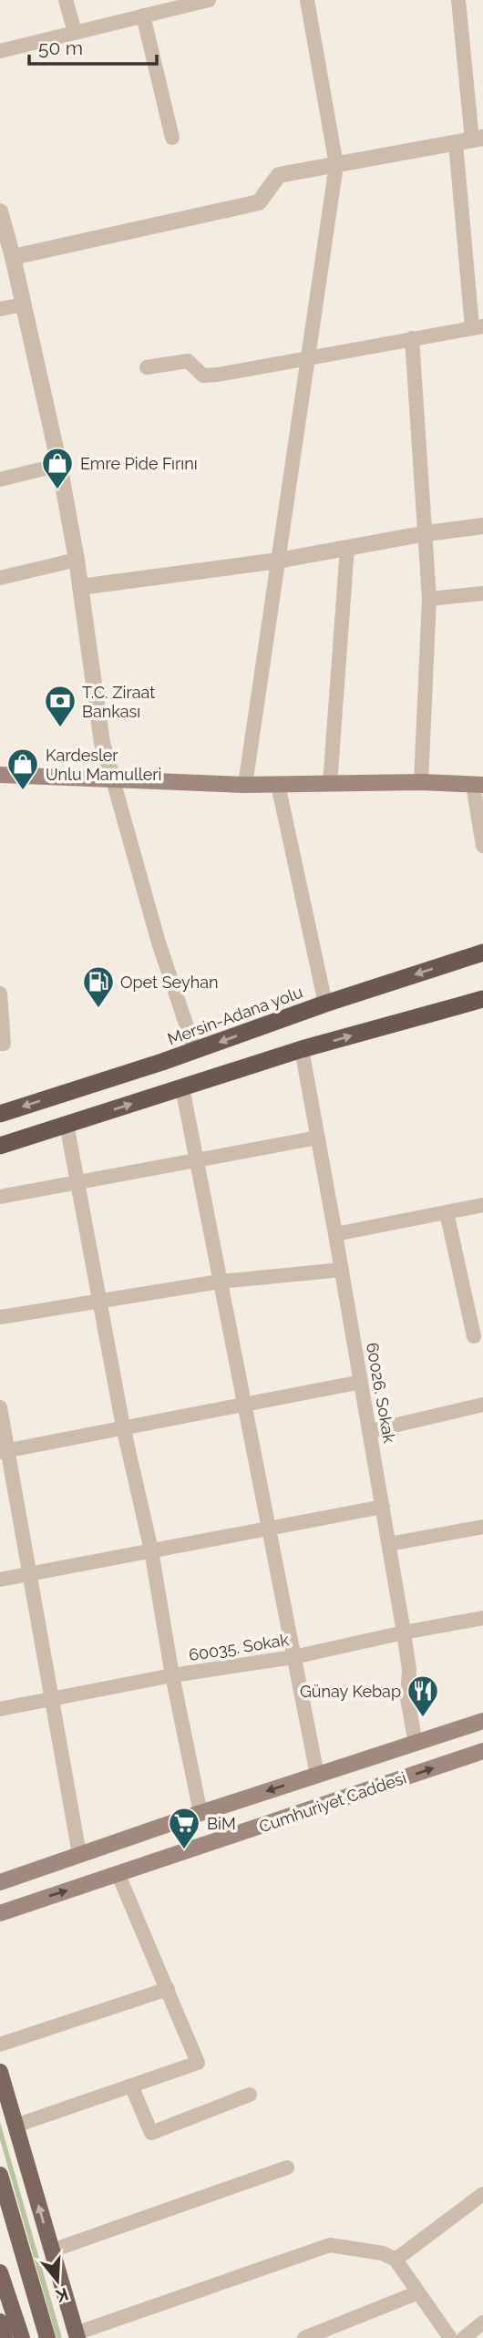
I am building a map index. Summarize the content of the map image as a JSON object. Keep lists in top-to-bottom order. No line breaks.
{"streets":{"highway":["Mersin-Adana yolu"],"main road":["Cumhuriyet Caddesi"],"street":["60026. Sokak","60035. Sokak"]},"crossings":[["60026. Sokak","60035. Sokak"],["60026. Sokak","Cumhuriyet Caddesi"]],"places":{"shop":["Emre Pide Fırını","Kardesler Unlu Mamulleri"],"bank":["T.C. Ziraat Bankası"],"fuel station":["Opet Seyhan"],"restaurant":["Günay Kebap"],"supermarket":["BiM"]},"scale_bar":"50 m","north":"bottom"}
